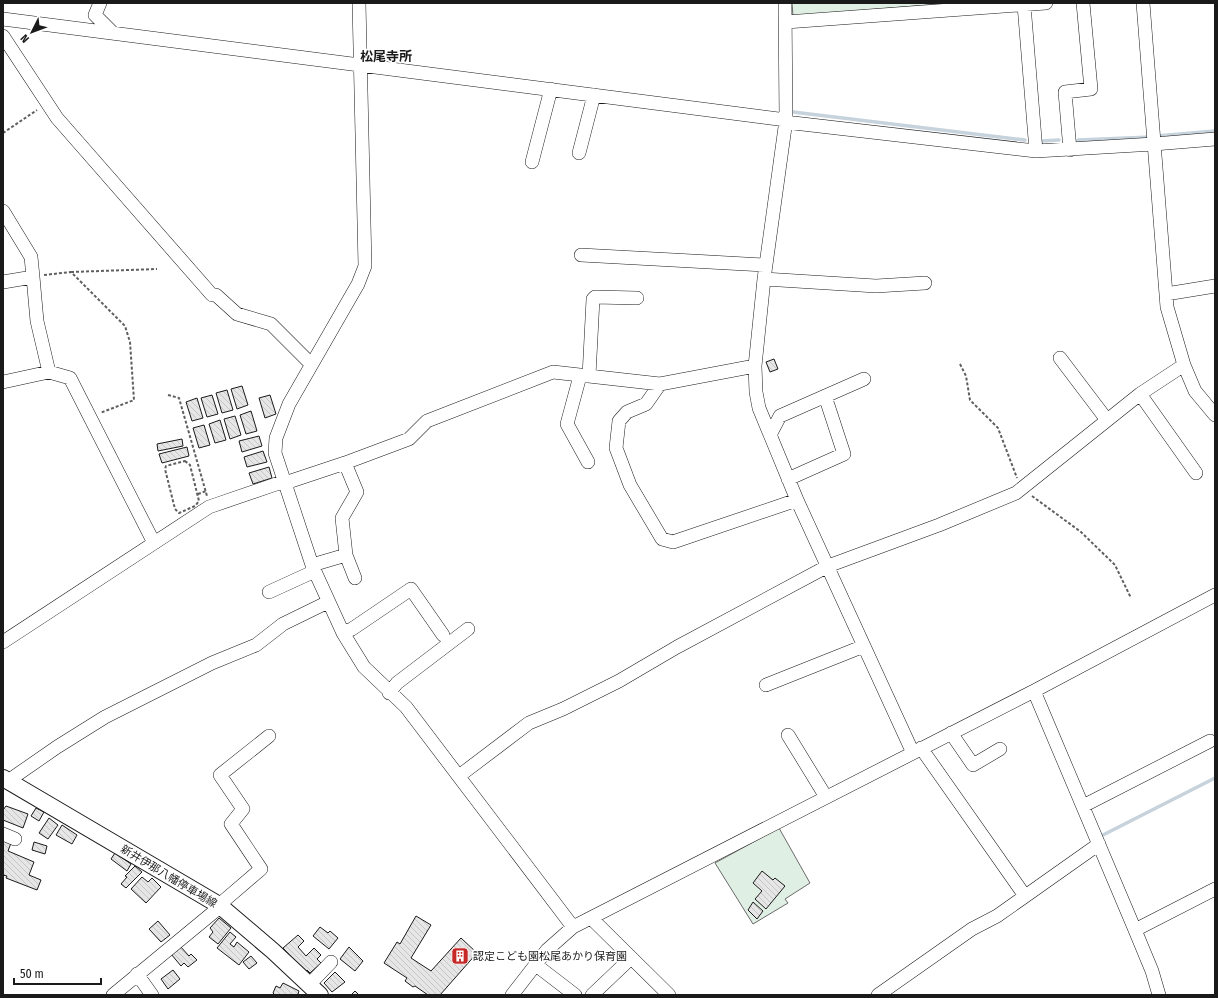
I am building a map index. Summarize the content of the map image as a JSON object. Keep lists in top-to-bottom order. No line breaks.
{"streets":{"main road":["新井伊那八幡停車場線"]},"districts":["松尾寺所"],"places":{"building":["認定こども園松尾あかり保育園"]},"scale_bar":"50 m","north":"bottom left"}
